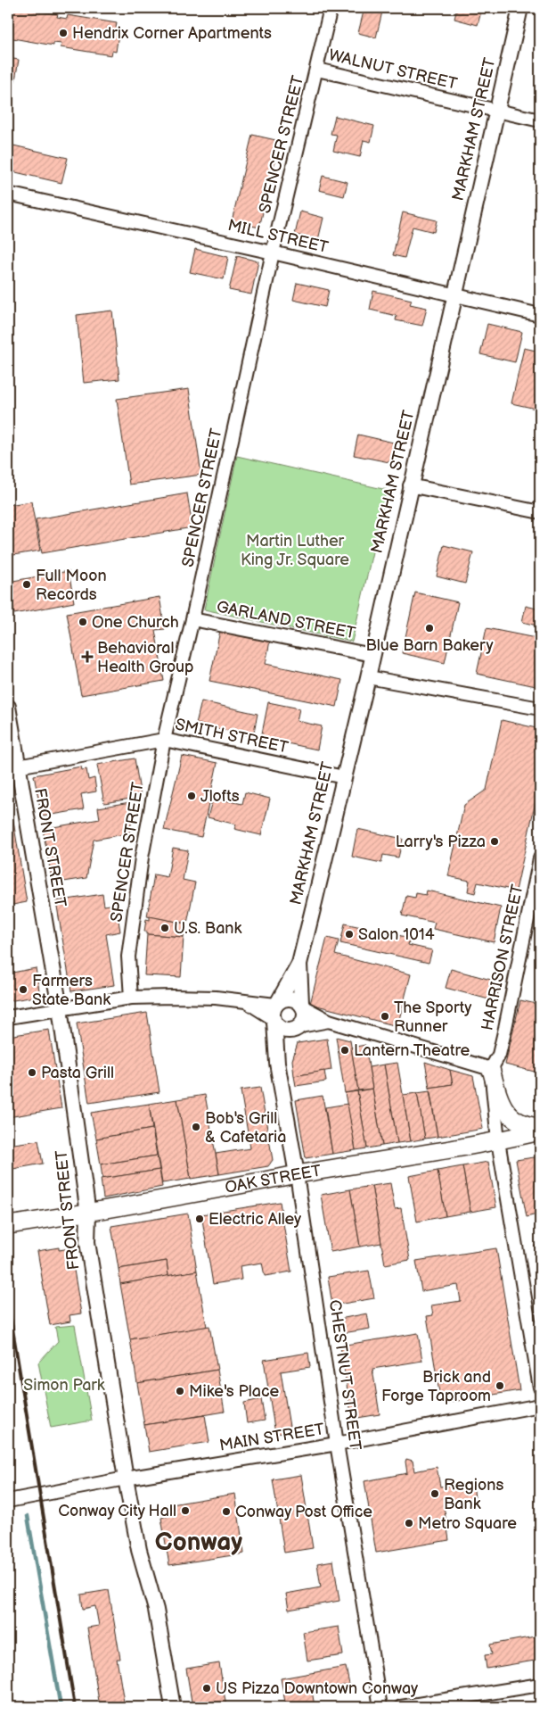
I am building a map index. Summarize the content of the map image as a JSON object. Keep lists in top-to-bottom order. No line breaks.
{"streets":{"main road":["OAK STREET"],"street":["WALNUT STREET","MARKHAM STREET","SPENCER STREET","MILL STREET","GARLAND STREET","SMITH STREET","FRONT STREET","HARRISON STREET","CHESTNUT STREET","MAIN STREET"]},"crossings":[["WALNUT STREET","MARKHAM STREET"],["WALNUT STREET","SPENCER STREET"],["MARKHAM STREET","MILL STREET"],["MARKHAM STREET","GARLAND STREET"],["MARKHAM STREET","SMITH STREET"],["MARKHAM STREET","CHESTNUT STREET"],["SPENCER STREET","MILL STREET"],["SPENCER STREET","GARLAND STREET"],["SPENCER STREET","SMITH STREET"],["SMITH STREET","FRONT STREET"],["FRONT STREET","OAK STREET"],["FRONT STREET","MAIN STREET"],["OAK STREET","CHESTNUT STREET"],["CHESTNUT STREET","MAIN STREET"]],"districts":["Conway"],"parks":["Martin Luther King Jr. Square","Simon Park"],"places":{"other":["Hendrix Corner Apartments","Full Moon Records","One Church","Blue Barn Bakery","Jlofts","Larry's Pizza","U.S. Bank","Salon 1014","Farmers State Bank","The Sporty Runner","Lantern Theatre","Pasta Grill","Bob's Grill & Cafetaria","Electric Alley","Brick and Forge Taproom","Mike's Place","Regions Bank","Conway City Hall","Conway Post Office","Metro Square","US Pizza Downtown Conway"],"health":["Behavioral Health Group"]}}
